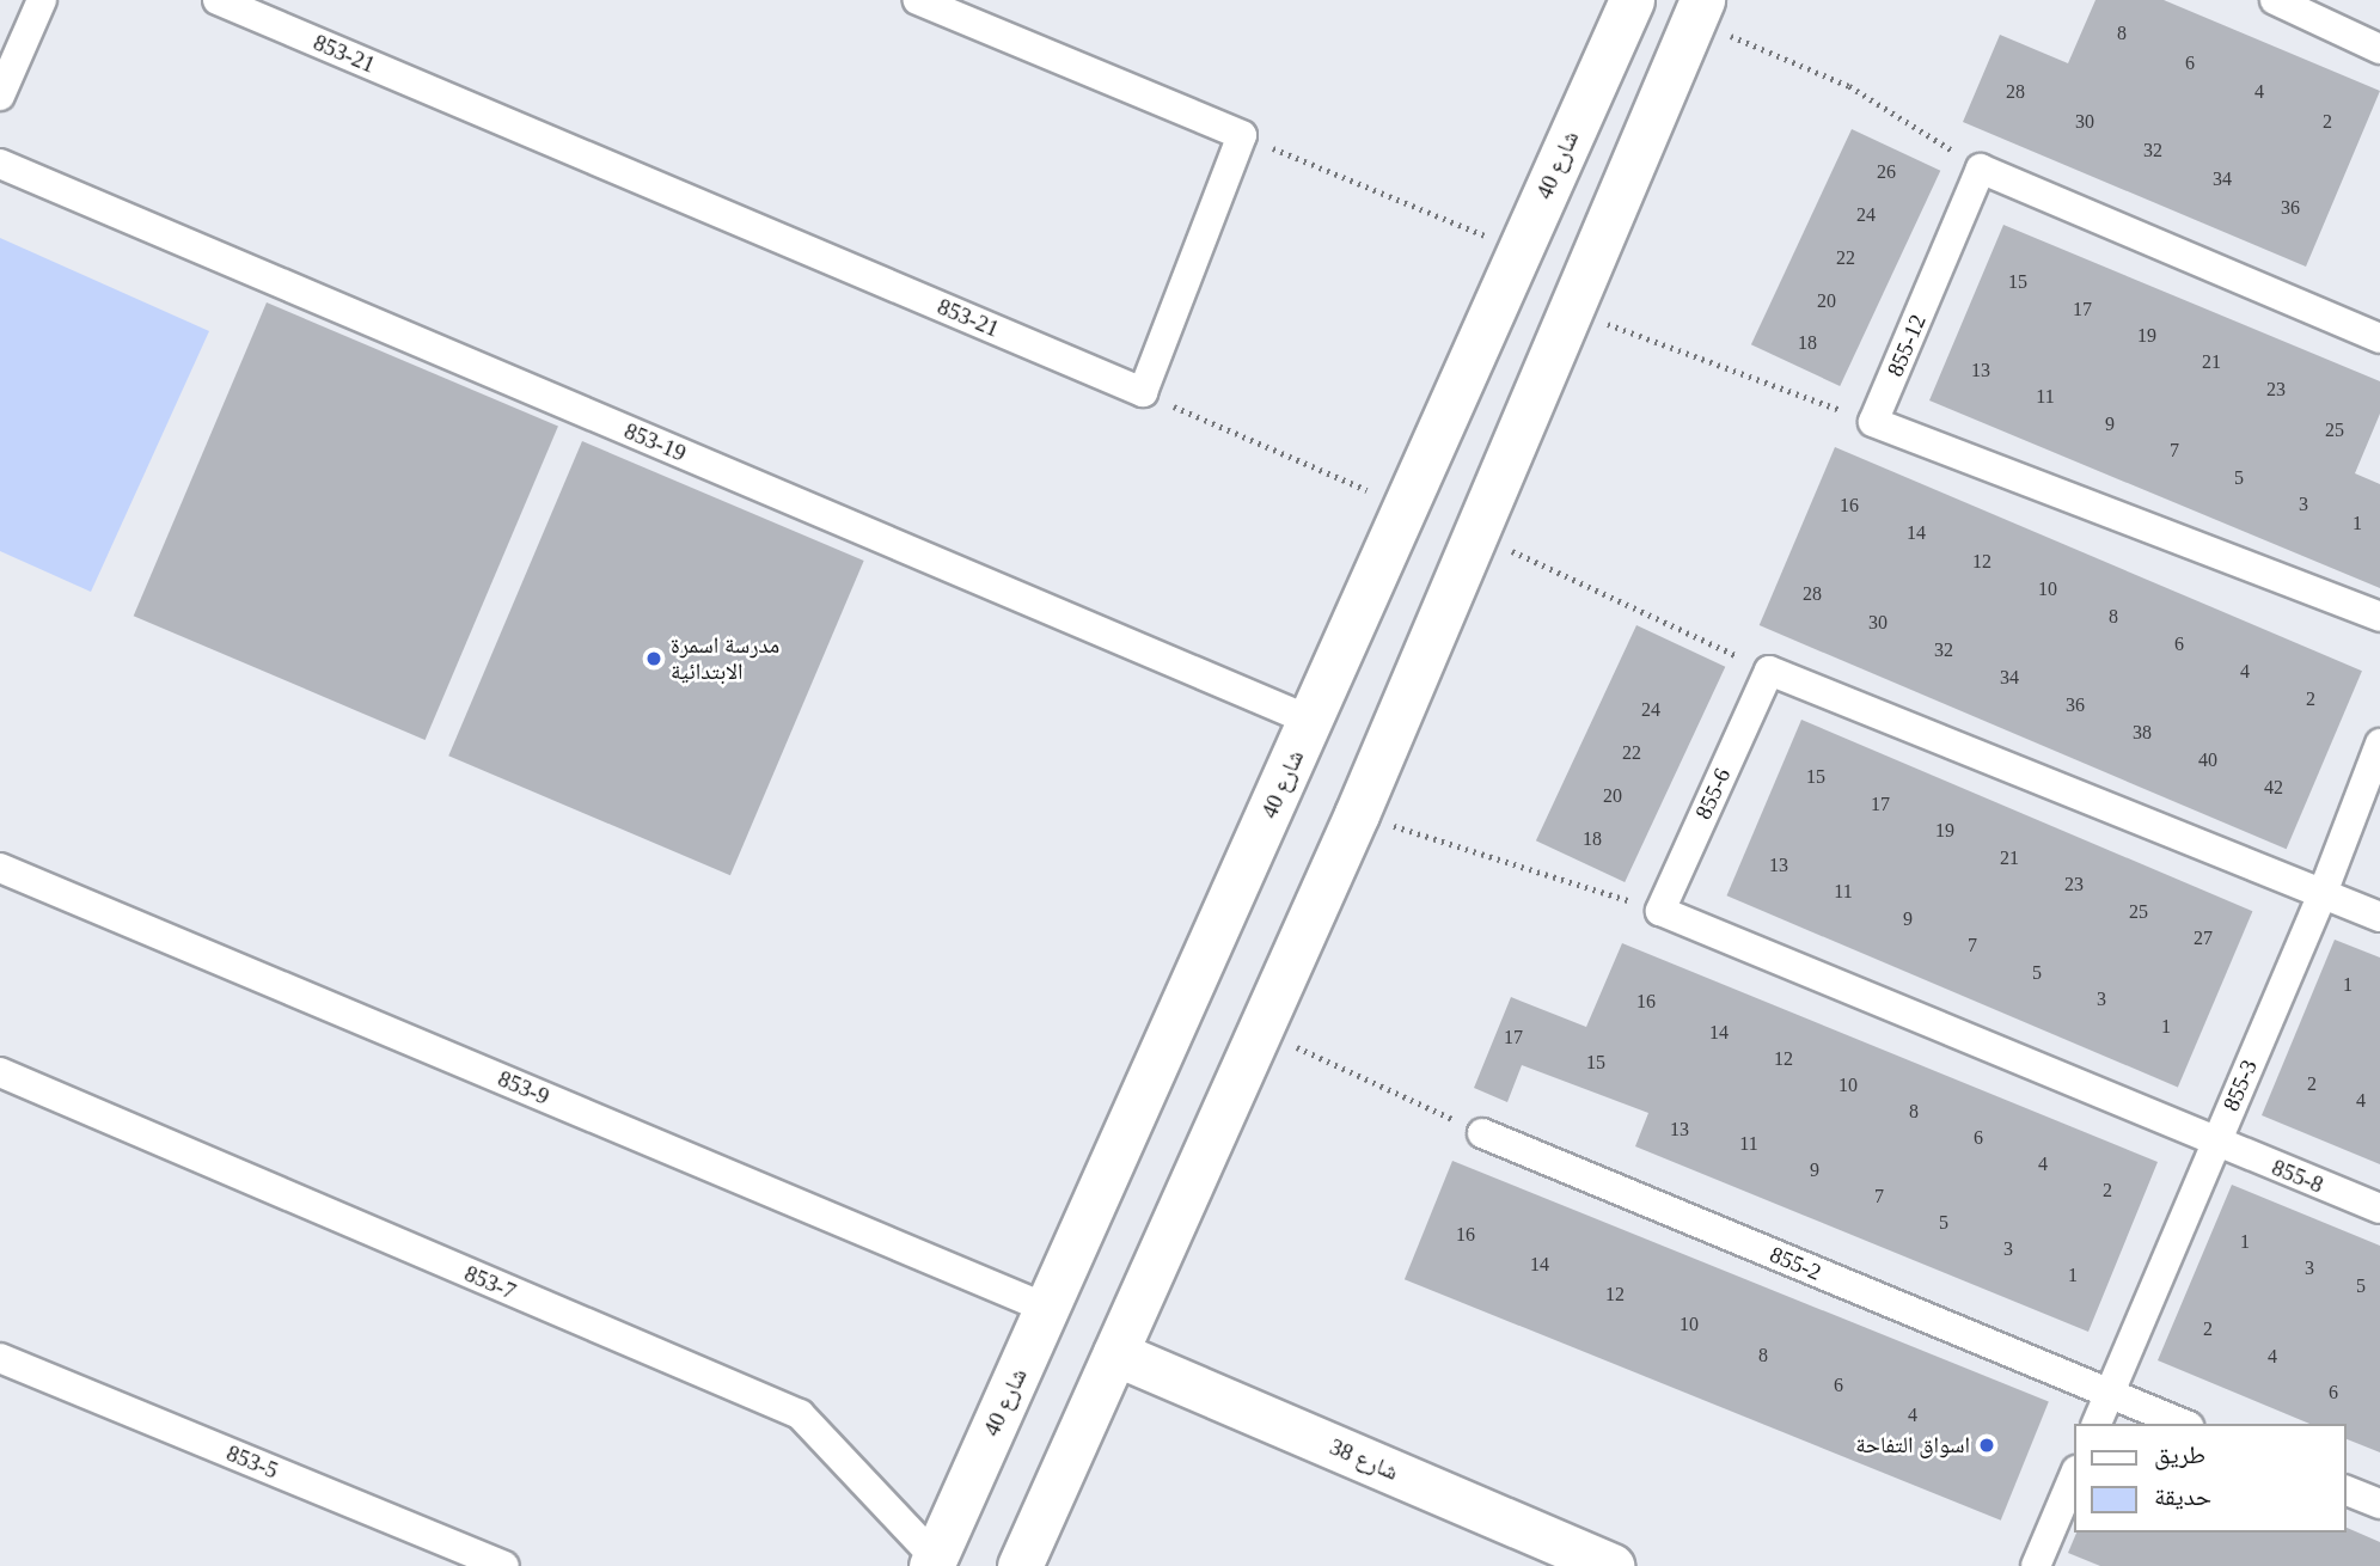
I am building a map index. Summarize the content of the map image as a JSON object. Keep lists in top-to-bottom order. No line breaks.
{"streets":{"main road":["شارع 40","شارع 38"],"street":["853-21","855-12","853-19","855-6","855-3","853-9","855-8","855-2","853-7","853-5"]},"crossings":[["شارع 40","853-19"],["شارع 40","853-9"],["شارع 40","853-7"],["855-3","855-8"],["855-3","855-2"]],"places":["مدرسة اسمرة الابتدائية","اسواق التفاحة"],"house_numbers":["8","6","28","4","30","2","32","26","34","36","24","22","15","20","17","19","18","21","13","23","11","9","25","7","5","3","16","1","14","12","10","28","8","30","6","32","4","34","2","36","24","38","22","40","15","42","20","17","19","18","21","13","23","11","25","9","27","7","5","1","3","16","1","14","17","12","15","2","10","4","8","13","6","11","4","9","2","7","5","16","1","3","14","3","1","5","12","10","2","8","4","6","6","4"],"legend":["طريق","حديقة"]}
